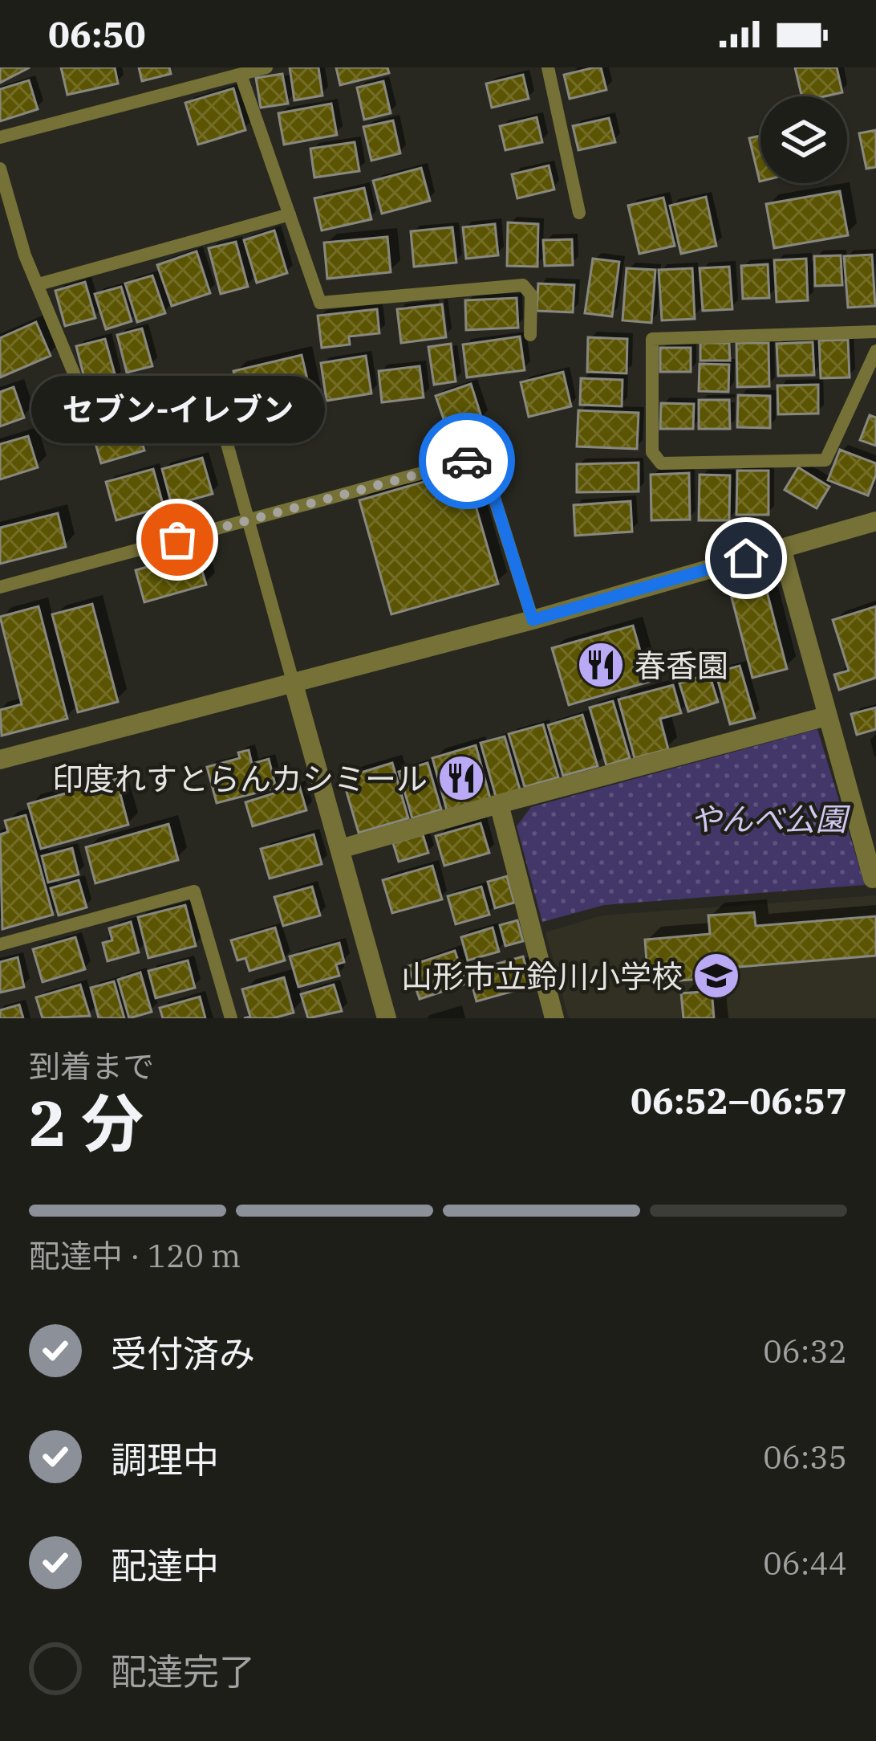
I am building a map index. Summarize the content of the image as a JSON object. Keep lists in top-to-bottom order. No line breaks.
{"parks":["やんべ公園"],"places":{"other":["セブン-イレブン"],"restaurant":["春香園","印度れすとらんカシミール"],"school or university":["山形市立鈴川小学校"]},"page":{"status":"06:50","bubble":"セブン-イレブン","heading":["2 分","到着まで","06:52–06:57"],"bar":"配達中 · 120 m","list":[["受付済み","06:32"],["調理中","06:35"],["配達中","06:44"],"配達完了"]}}
